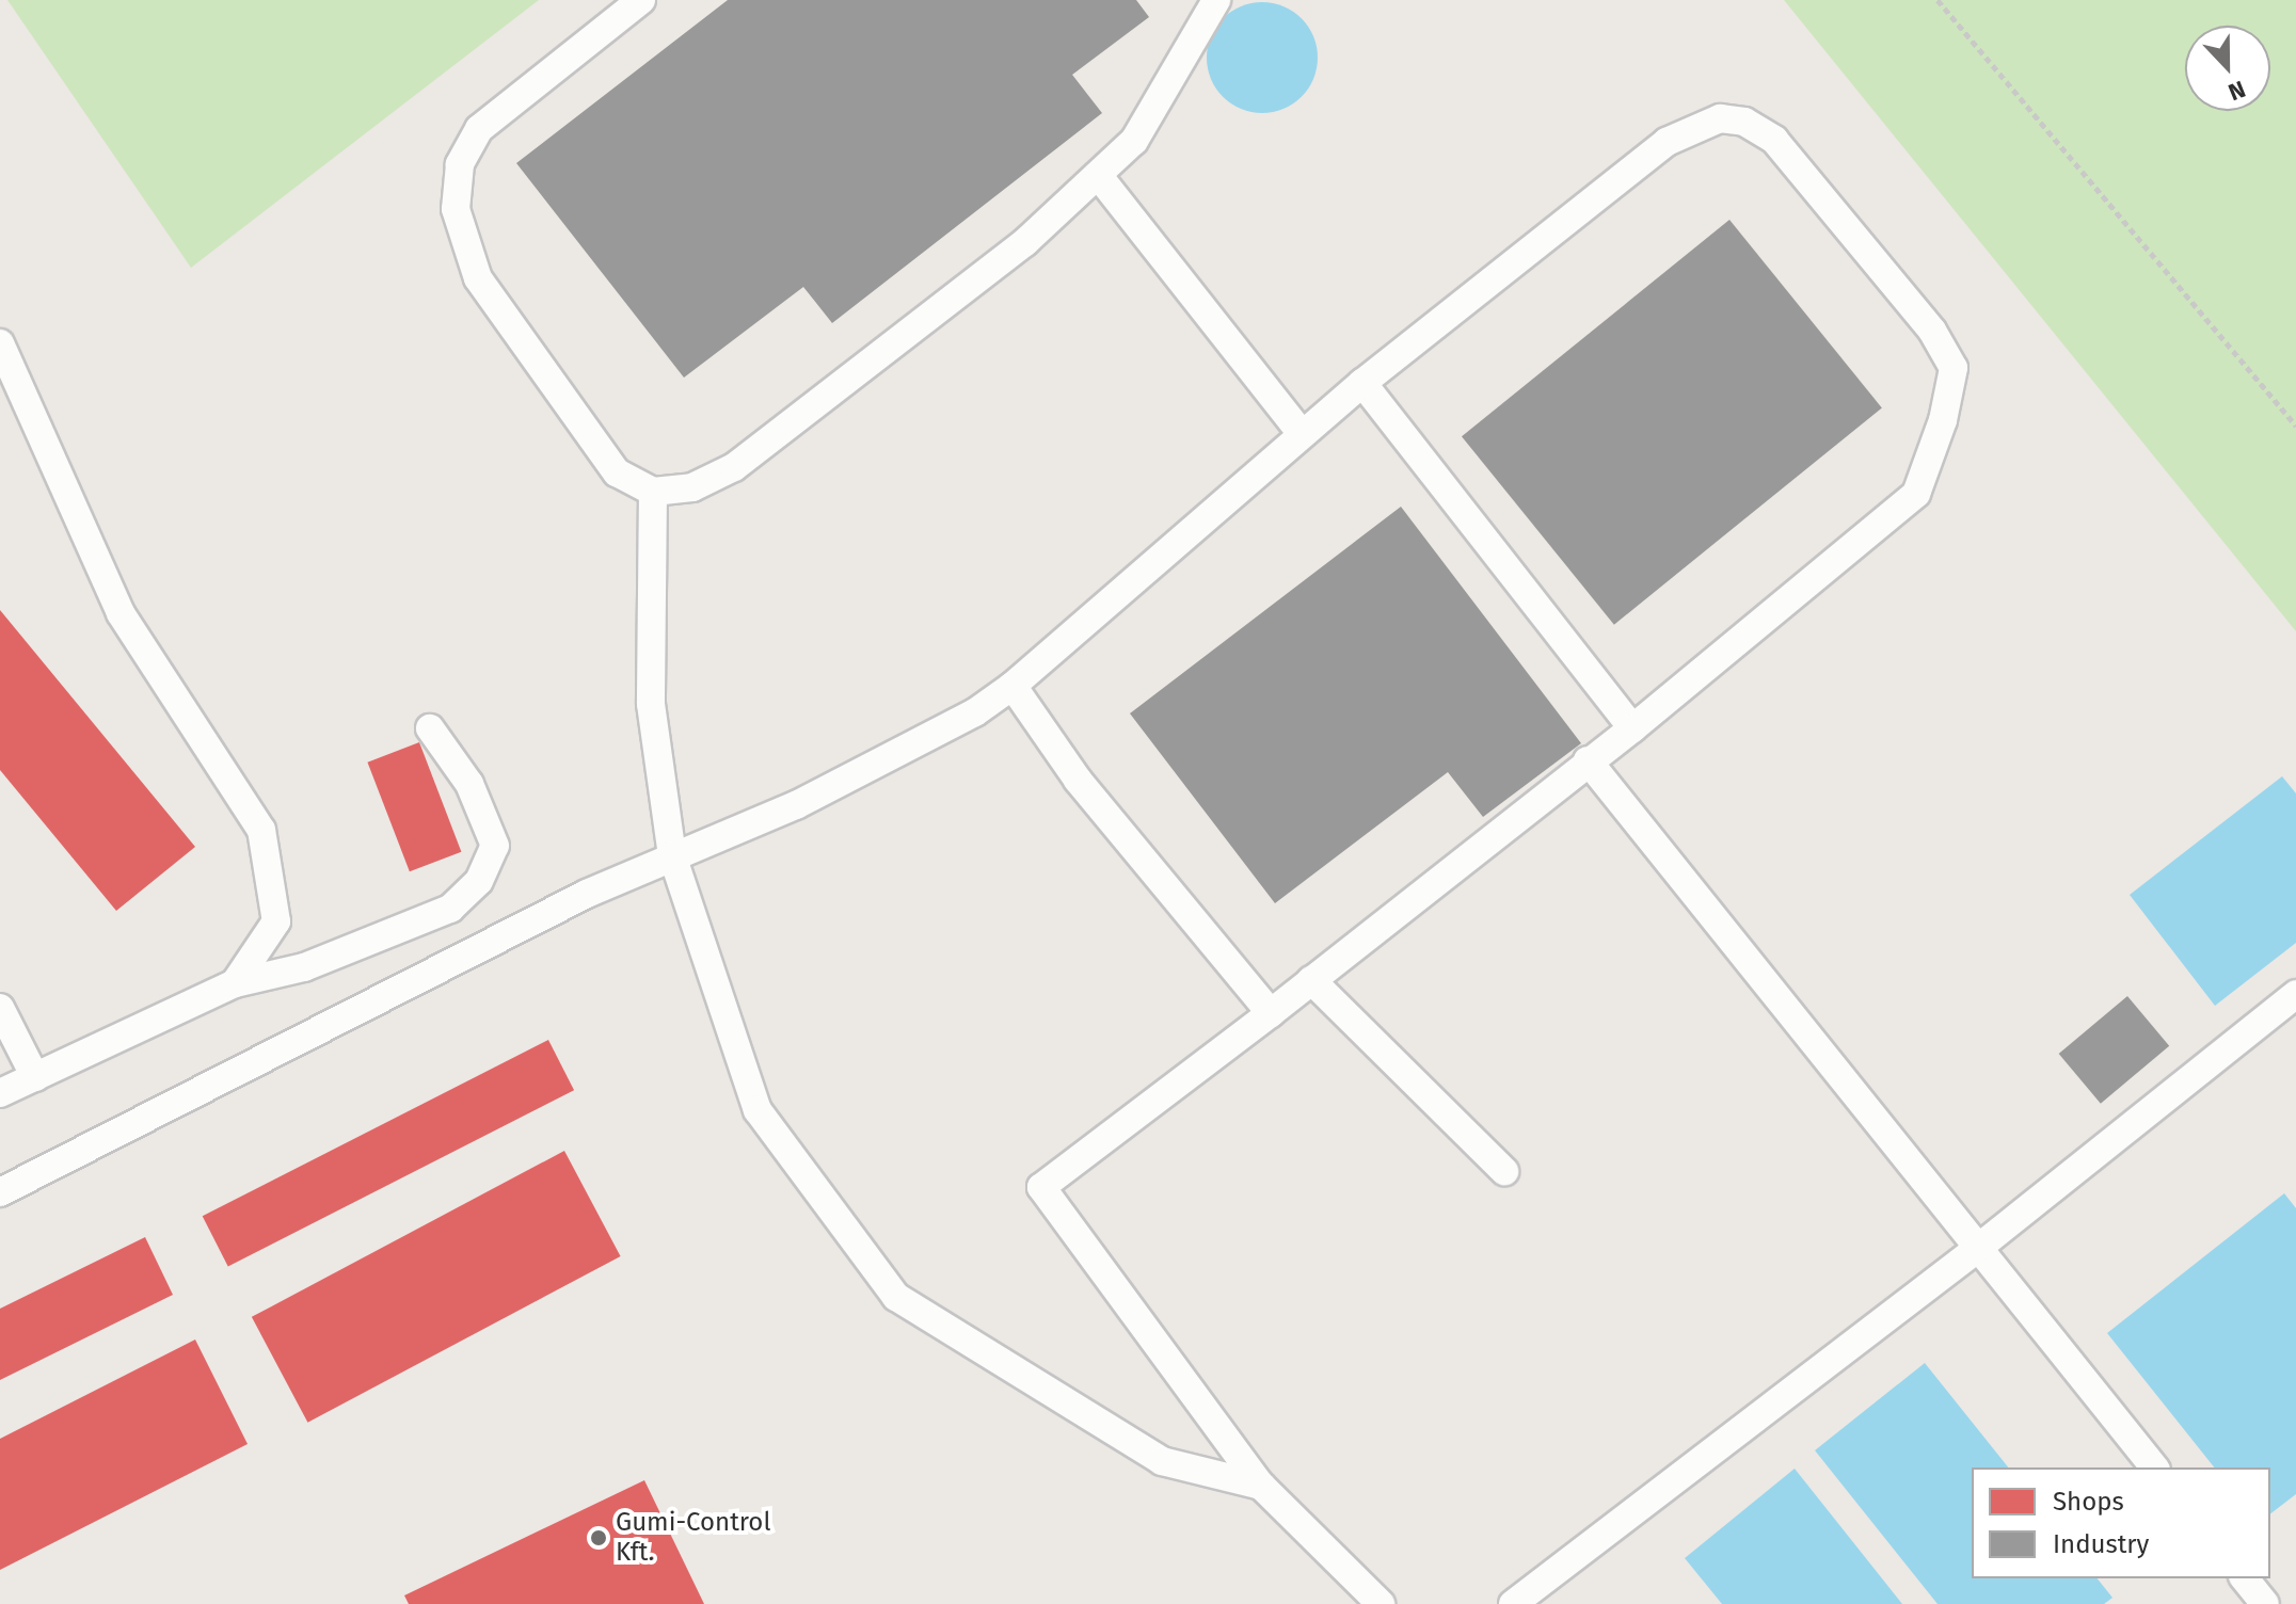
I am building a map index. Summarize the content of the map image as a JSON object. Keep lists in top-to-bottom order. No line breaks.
{"places":["Gumi-Control Kft."],"legend":["Shops","Industry"],"north":"bottom"}
